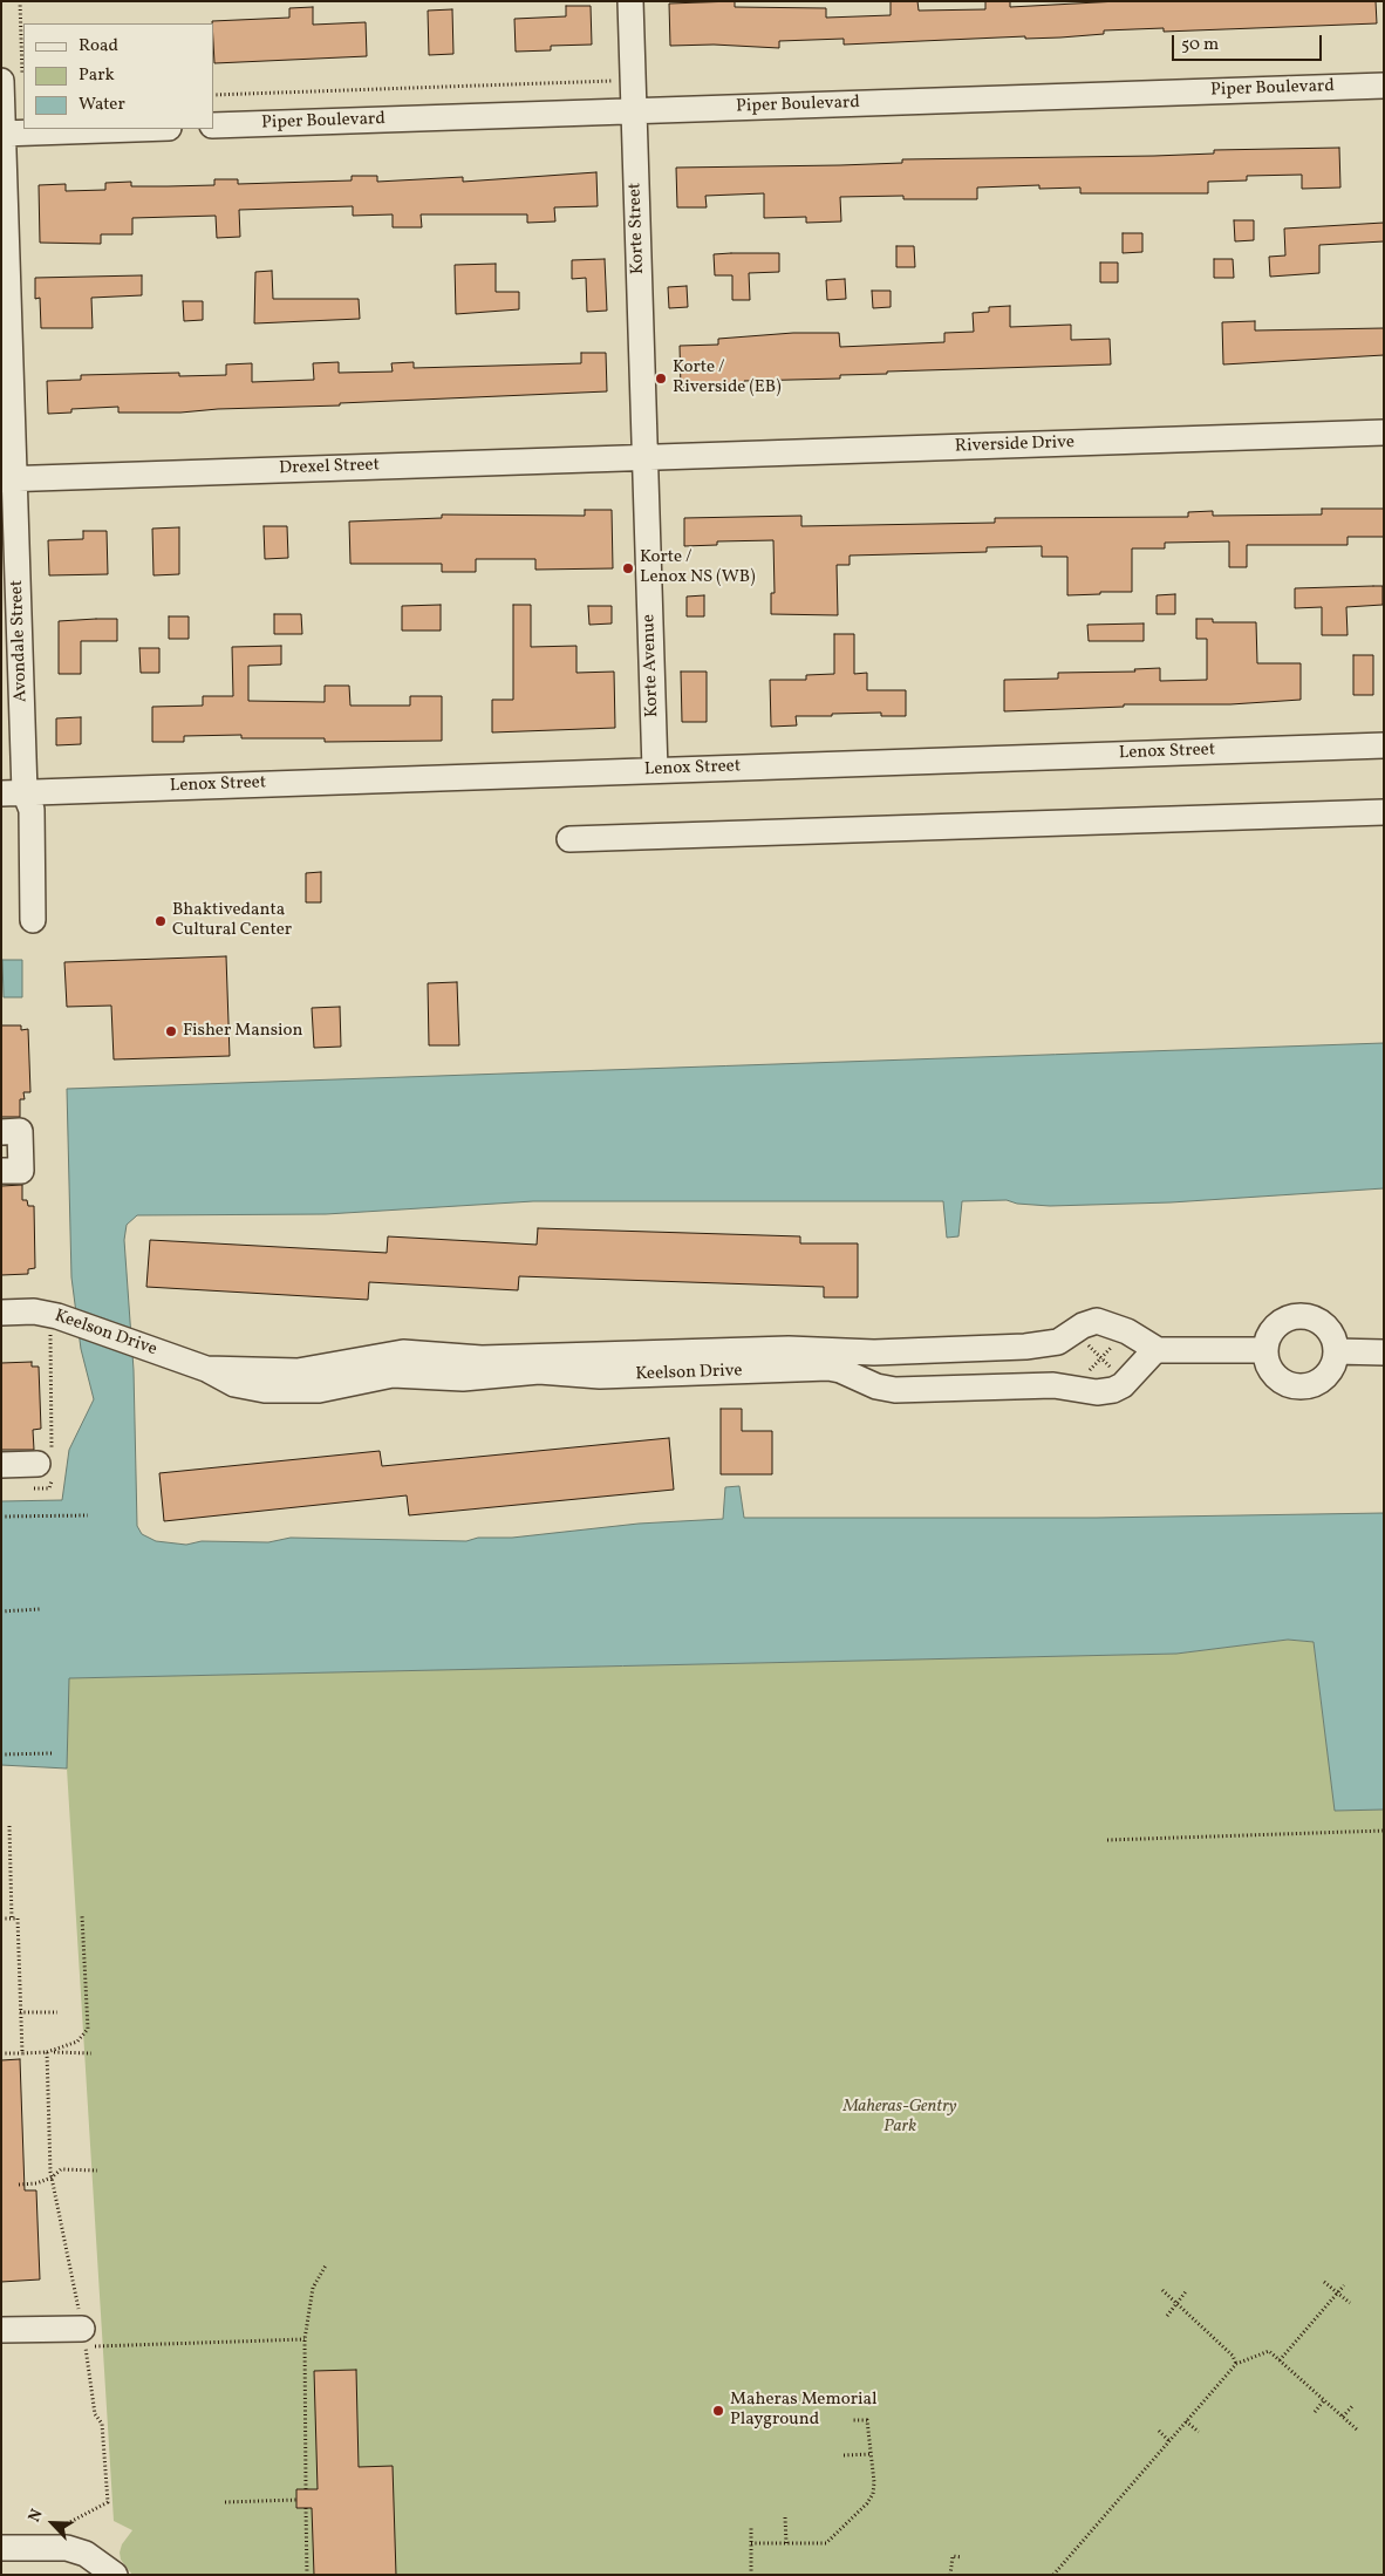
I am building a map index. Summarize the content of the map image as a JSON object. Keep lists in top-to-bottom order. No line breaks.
{"streets":{"street":["Piper Boulevard","Korte Street","Riverside Drive","Drexel Street","Avondale Street","Korte Avenue","Lenox Street","Keelson Drive"]},"crossings":[["Piper Boulevard","Korte Street"],["Korte Street","Riverside Drive"],["Korte Street","Drexel Street"],["Korte Street","Korte Avenue"],["Riverside Drive","Drexel Street"],["Riverside Drive","Korte Avenue"],["Drexel Street","Avondale Street"],["Drexel Street","Korte Avenue"],["Avondale Street","Lenox Street"],["Korte Avenue","Lenox Street"]],"parks":["Maheras-Gentry Park"],"places":["Korte / Riverside (EB)","Korte / Lenox NS (WB)","Bhaktivedanta Cultural Center","Fisher Mansion","Maheras Memorial Playground"],"legend":["Road","Park","Water"],"scale_bar":"50 m","north":"top left"}
